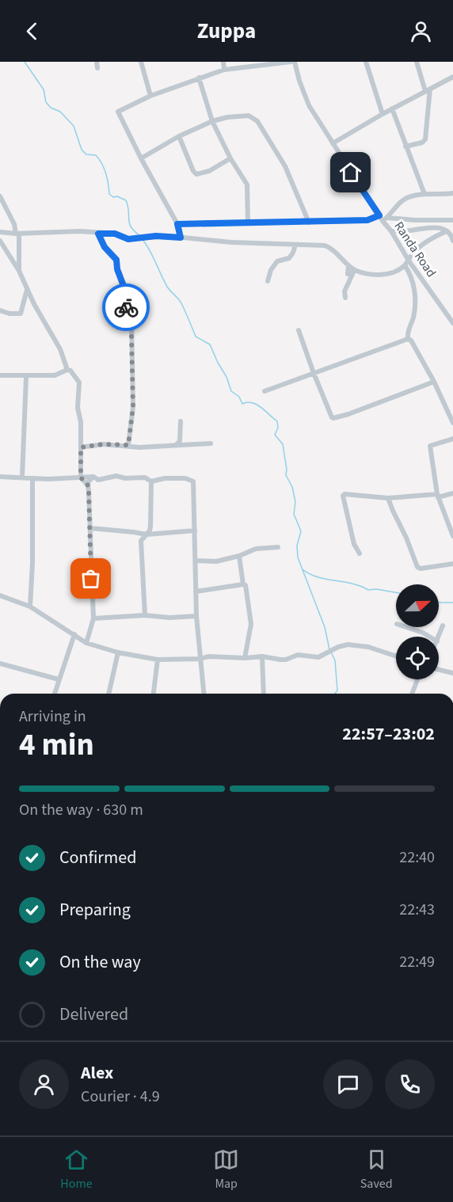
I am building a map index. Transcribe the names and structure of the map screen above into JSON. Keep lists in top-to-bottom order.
{
  "streets": {
    "street": ["Randa Road"]
  },
  "north": "right",
  "page": {
    "header": "Zuppa",
    "heading": ["4 min", "Arriving in", "22:57–23:02"],
    "panel": ["Alex", "Courier · 4.9"],
    "bar": "On the way · 630 m",
    "list": [
      ["Confirmed", "22:40"],
      ["Preparing", "22:43"],
      ["On the way", "22:49"],
      "Delivered"
    ],
    "tabs": ["Home", "Map", "Saved"]
  }
}
